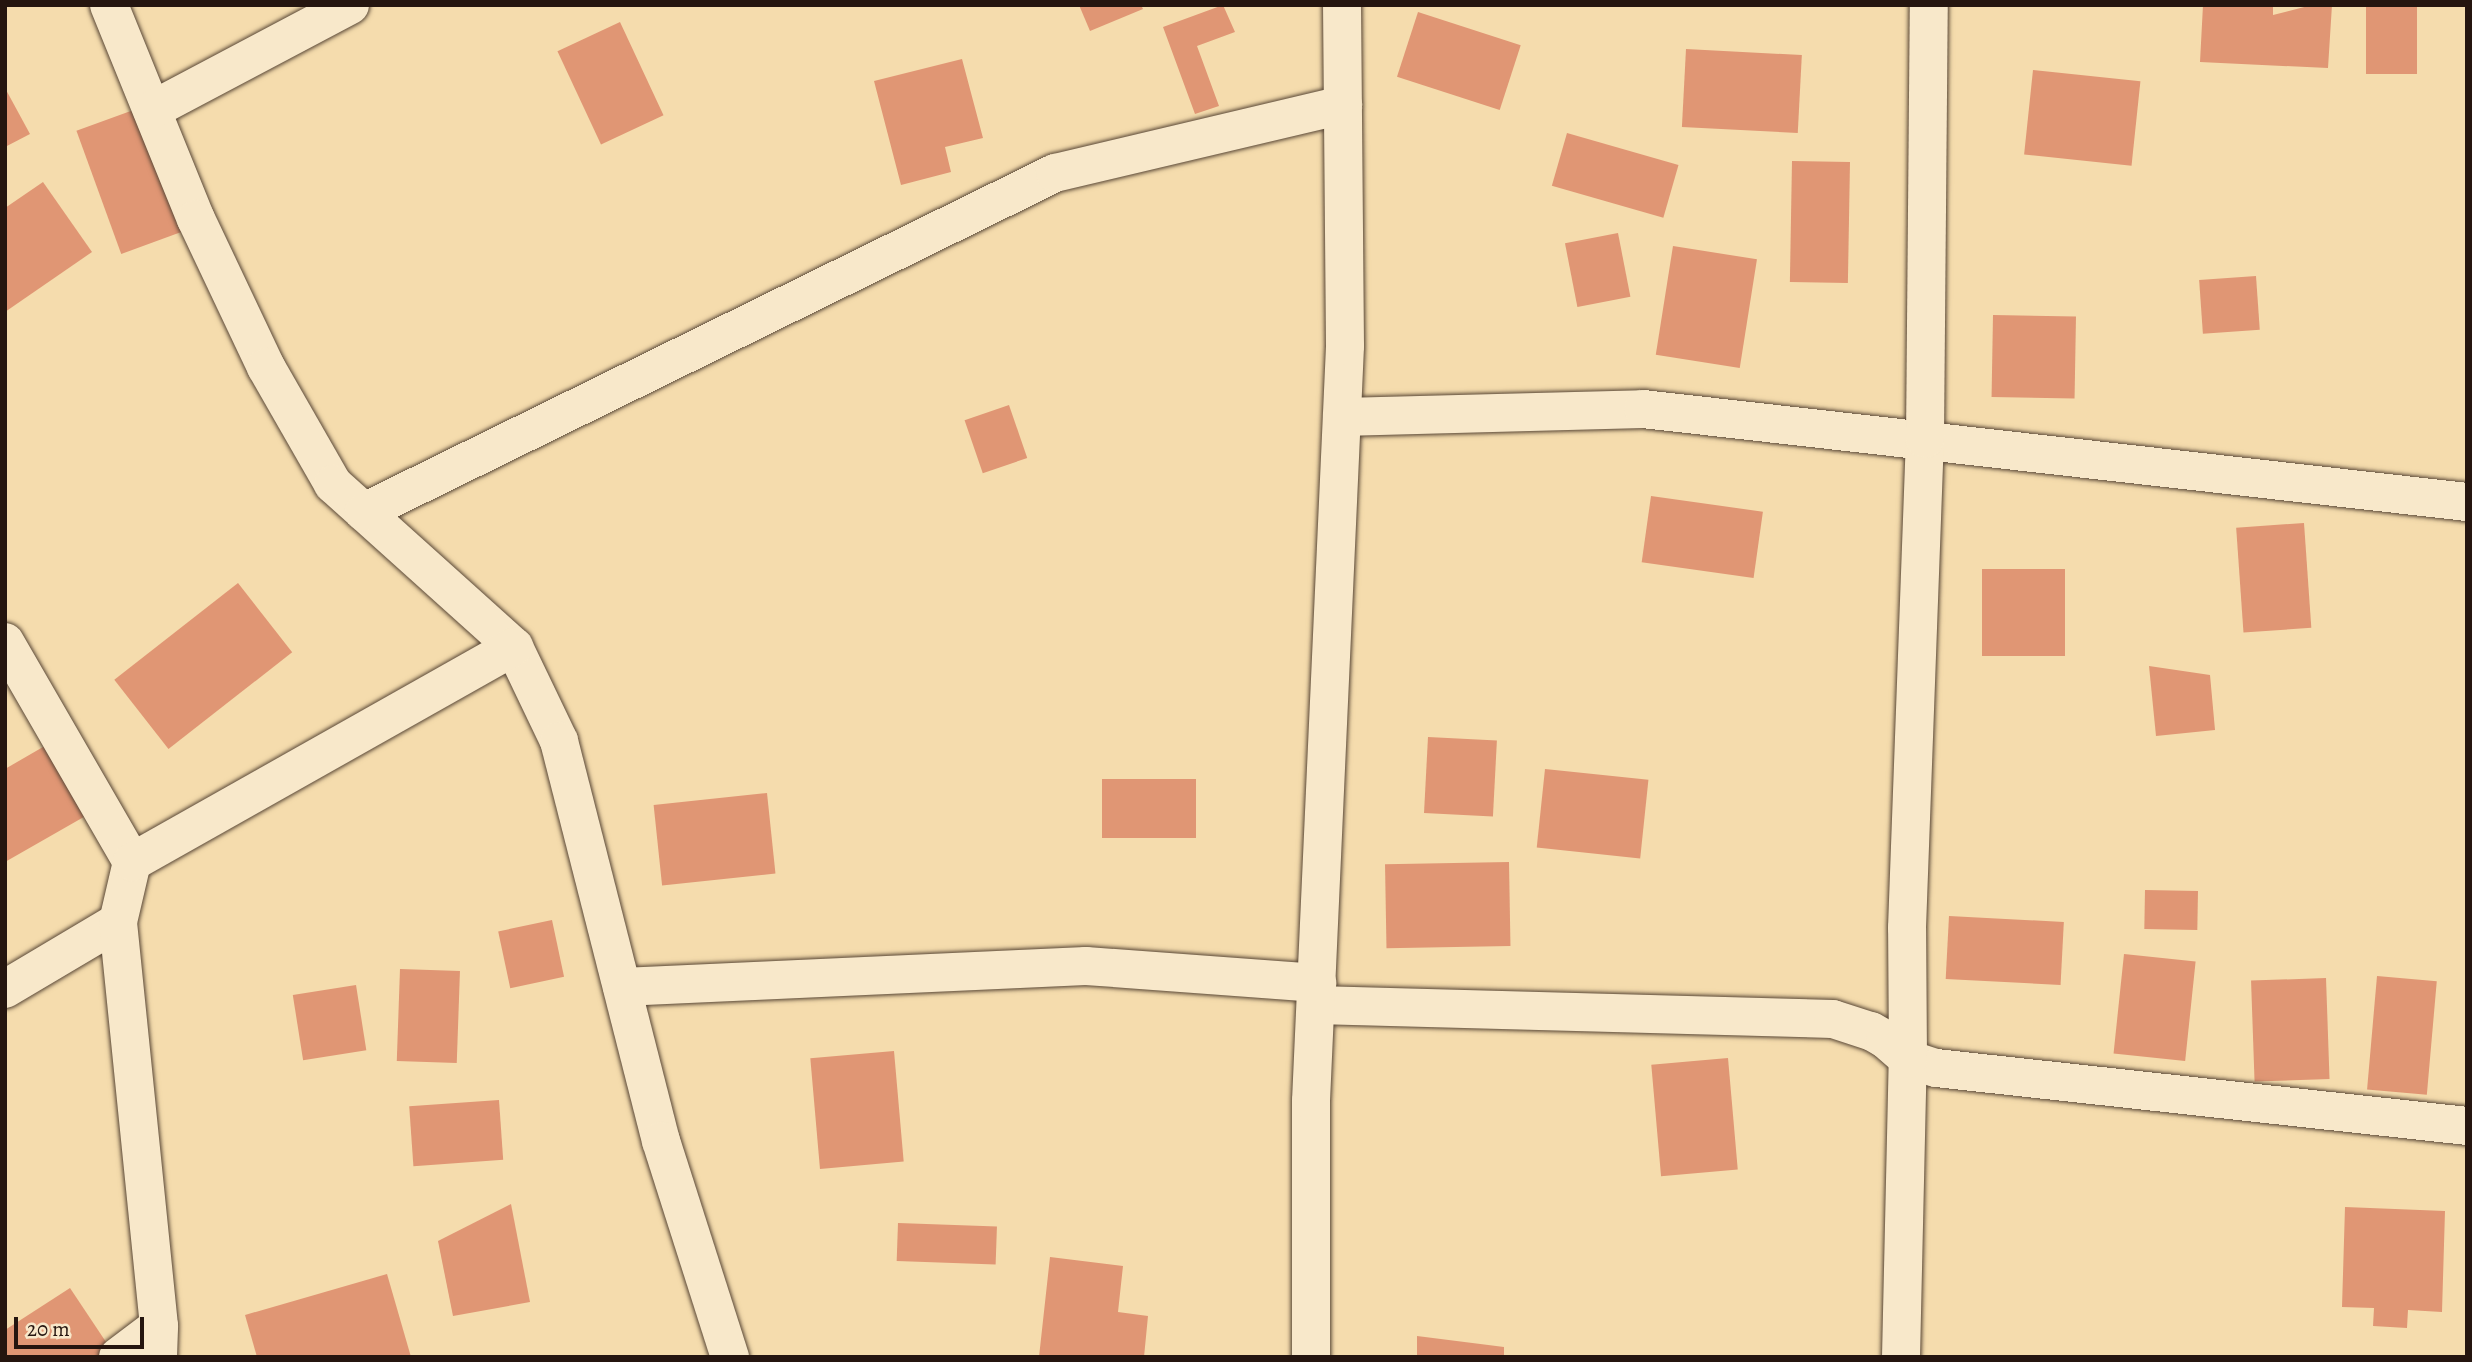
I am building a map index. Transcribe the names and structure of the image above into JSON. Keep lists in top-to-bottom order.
{
  "scale_bar": "20 m"
}
